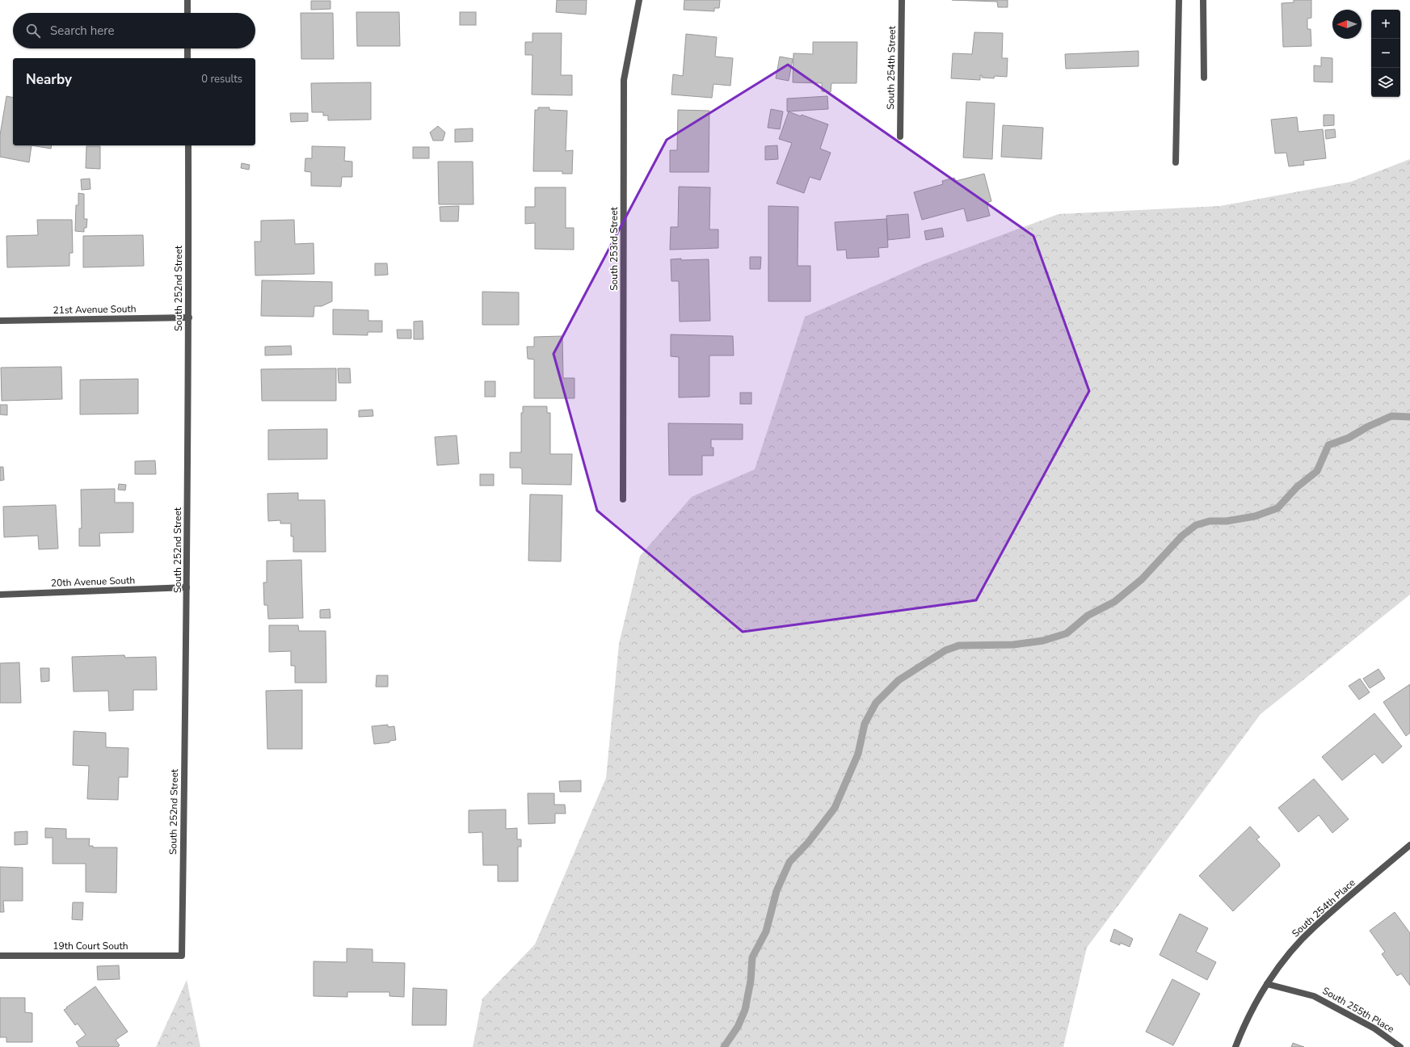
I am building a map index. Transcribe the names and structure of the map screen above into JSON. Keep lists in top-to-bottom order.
{
  "streets": {
    "street": [
      "South 254th Street",
      "South 253rd Street",
      "South 252nd Street",
      "21st Avenue South",
      "20th Avenue South",
      "South 254th Place",
      "19th Court South",
      "South 255th Place"
    ]
  },
  "crossings": [
    ["South 252nd Street", "21st Avenue South"],
    ["South 252nd Street", "20th Avenue South"],
    ["South 252nd Street", "19th Court South"],
    ["South 254th Place", "South 255th Place"]
  ],
  "north": "left",
  "page": {
    "map_buttons": ["+", "−"],
    "search": "Search here",
    "heading": ["Nearby", "0 results"]
  }
}
